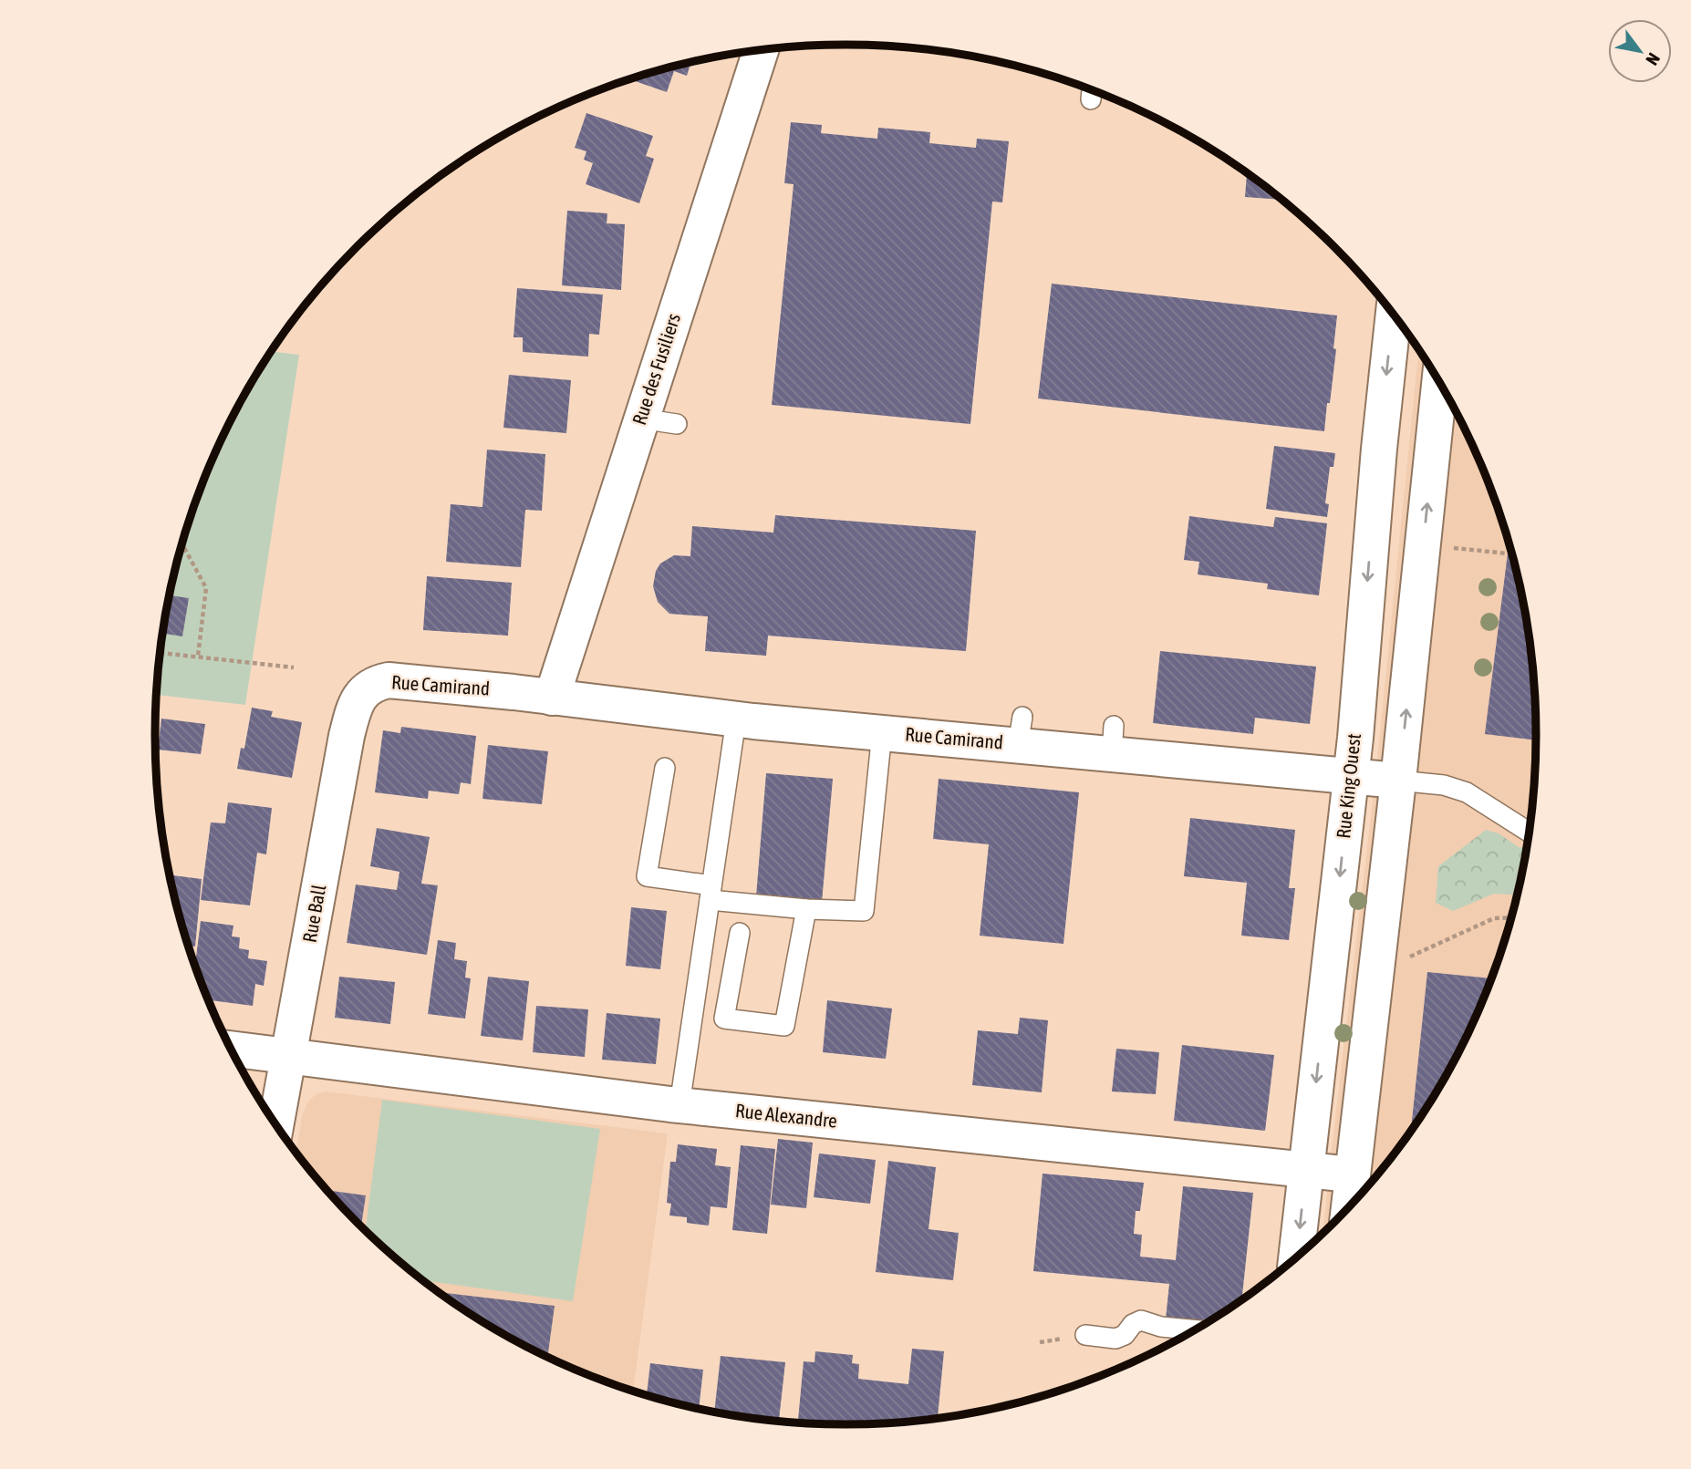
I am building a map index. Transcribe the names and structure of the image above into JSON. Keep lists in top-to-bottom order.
{
  "streets": {
    "street": [
      "Rue des Fusiliers",
      "Rue Camirand",
      "Rue King Ouest",
      "Rue Ball",
      "Rue Alexandre"
    ]
  },
  "crossings": [
    ["Rue des Fusiliers", "Rue Camirand"],
    ["Rue Camirand", "Rue King Ouest"],
    ["Rue Camirand", "Rue Ball"],
    ["Rue King Ouest", "Rue Alexandre"],
    ["Rue Ball", "Rue Alexandre"]
  ],
  "north": "bottom right"
}
